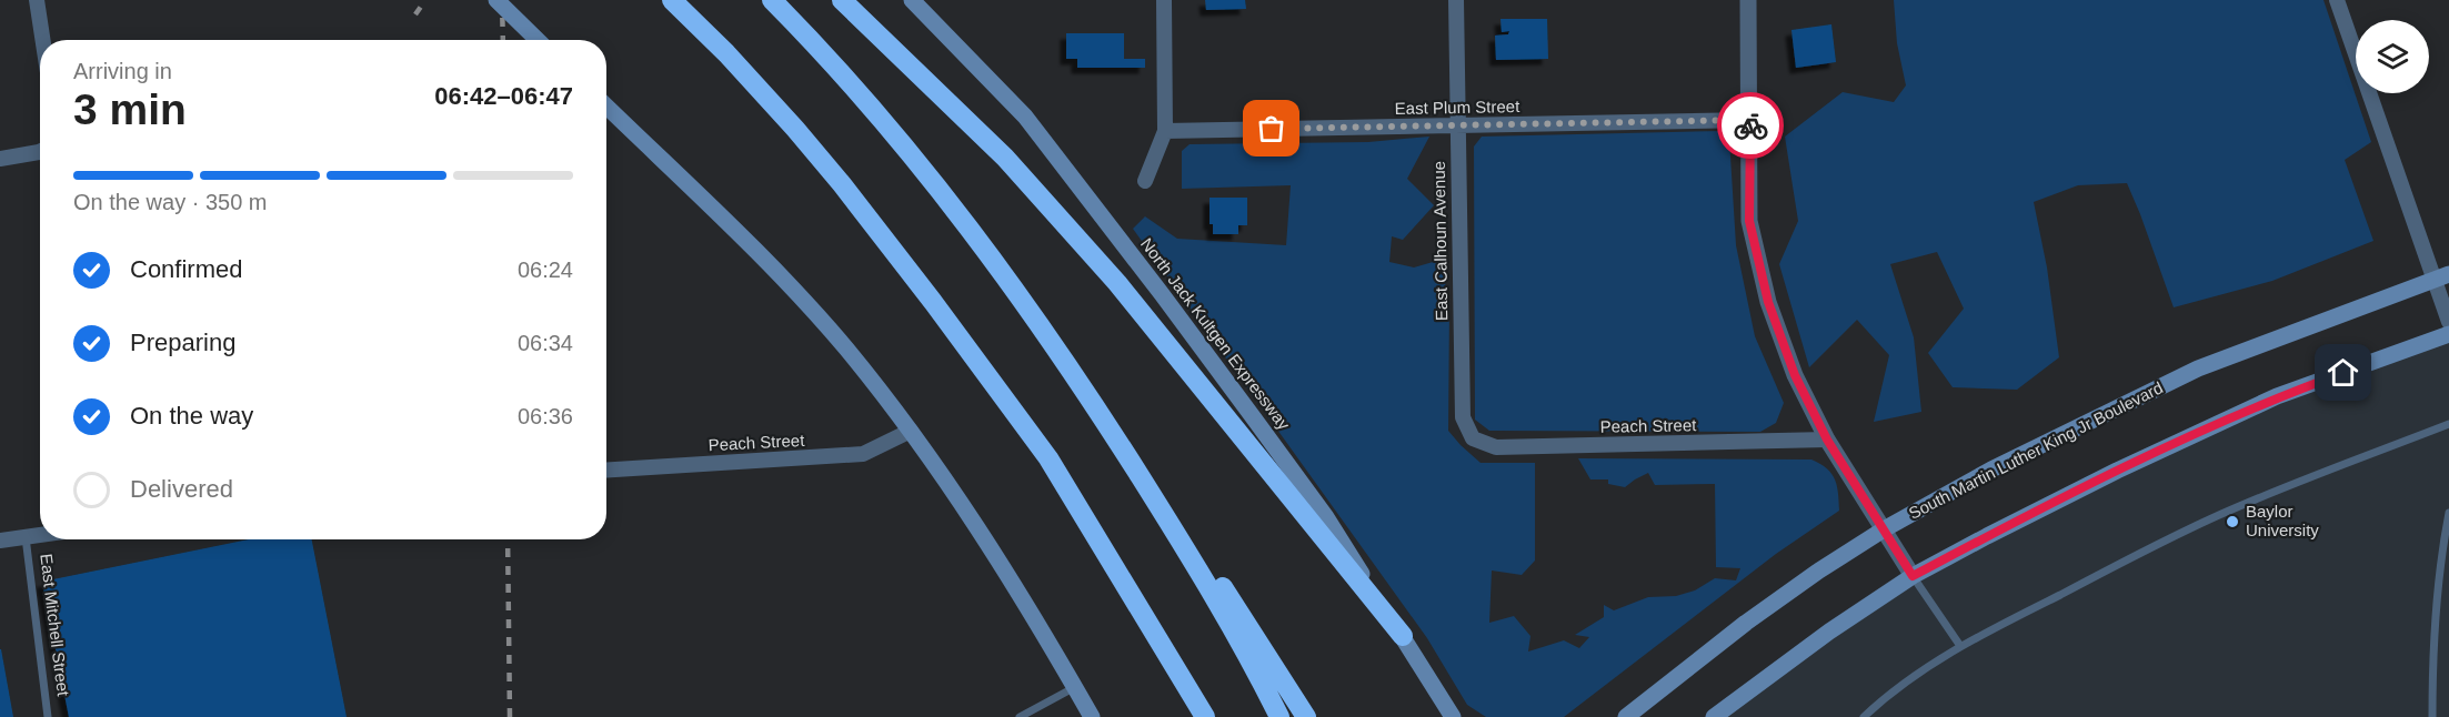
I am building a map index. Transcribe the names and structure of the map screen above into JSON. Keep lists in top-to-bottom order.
{
  "streets": {
    "main road": ["North Jack Kultgen Expressway", "South Martin Luther King Jr Boulevard"],
    "street": ["East Plum Street", "East Calhoun Avenue", "Peach Street"],
    "lane": ["East Mitchell Street"]
  },
  "crossings": [
    ["East Plum Street", "East Calhoun Avenue"],
    ["East Calhoun Avenue", "Peach Street"]
  ],
  "places": ["Baylor University"],
  "page": {
    "heading": ["3 min", "Arriving in", "06:42–06:47"],
    "bar": "On the way · 350 m",
    "list": [
      ["Confirmed", "06:24"],
      ["Preparing", "06:34"],
      ["On the way", "06:36"],
      "Delivered"
    ]
  }
}
